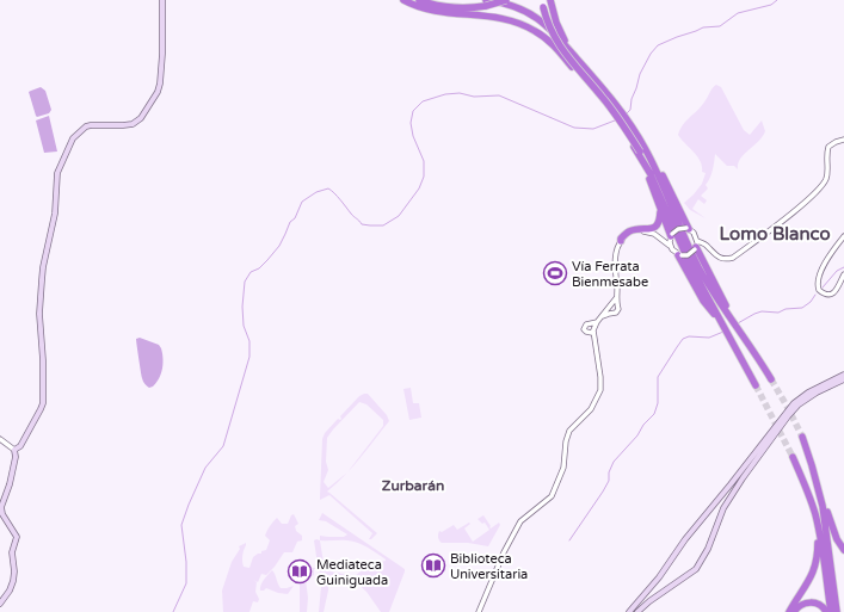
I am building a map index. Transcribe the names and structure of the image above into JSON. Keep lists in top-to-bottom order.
{
  "districts": ["Lomo Blanco", "Zurbarán"],
  "places": {
    "sports": ["Vía Ferrata Bienmesabe"],
    "library": ["Biblioteca Universitaria", "Mediateca Guiniguada"]
  }
}
